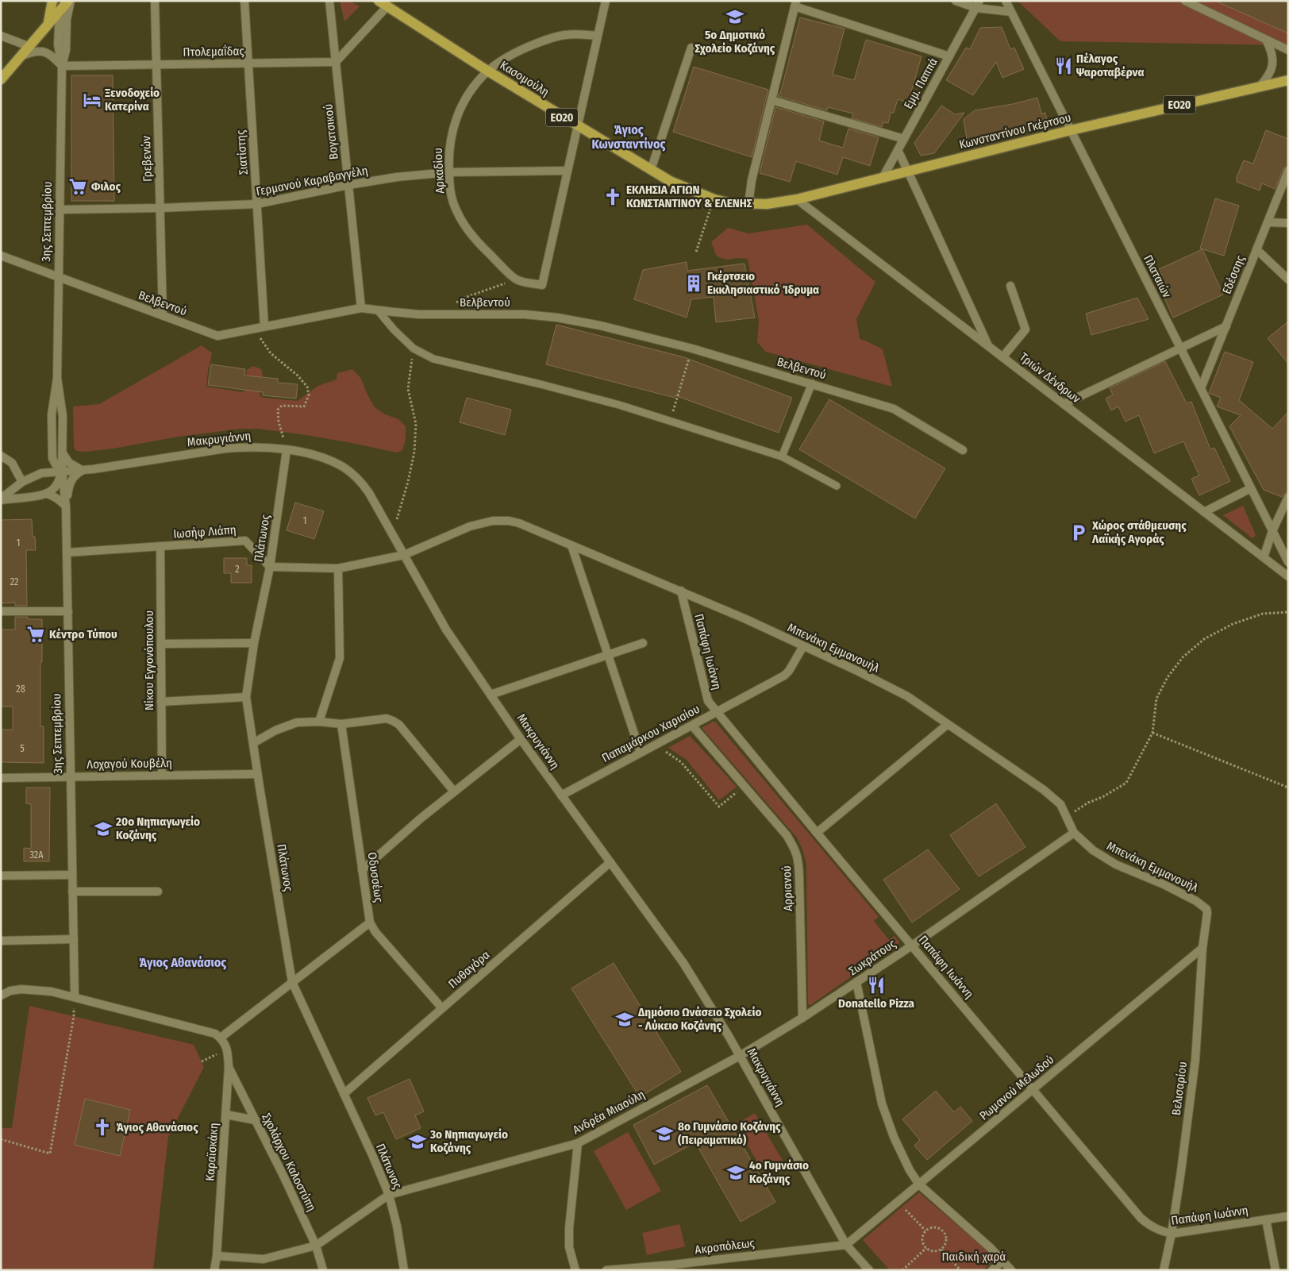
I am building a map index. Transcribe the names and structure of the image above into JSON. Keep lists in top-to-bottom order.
{
  "streets": {
    "main road": [
      "Κασομούλη",
      "ΕΟ20",
      "Κωνσταντίνου Γκέρτσου",
      "3ης Σεπτεμβρίου"
    ],
    "street": [
      "Πτολεμαΐδας",
      "Εμμ. Παππά",
      "Βογατσικού",
      "Σιατίστης",
      "Γρεβενών",
      "Αρκαδίου",
      "Γερμανού Καραβαγγέλη",
      "Εδέσσης",
      "Πλαταιών",
      "Βελβεντού",
      "Τριών Δένδρων",
      "Μακρυγιάννη",
      "Ιωσήφ Λιάπη",
      "Πλάτωνος",
      "Μπενάκη Εμμανουήλ",
      "Παπάφη Ιωάννη",
      "Νίκου Εγγονόπουλου",
      "Παπαμάρκου Χαρισίου",
      "Λοχαγού Κουβέλη",
      "Οδυσσέως",
      "Αρριανού",
      "Σωκράτους",
      "Πυθαγόρα",
      "Ρωμανού Μελωδού",
      "Βελισαρίου",
      "Ανδρέα Μιαούλη",
      "Καραϊσκάκη",
      "Σχολάρχου Καλοστύπη",
      "Ακροπόλεως"
    ]
  },
  "crossings": [
    ["Πτολεμαΐδας", "Βογατσικού"],
    ["Πτολεμαΐδας", "Σιατίστης"],
    ["Πτολεμαΐδας", "Γρεβενών"],
    ["Πτολεμαΐδας", "3ης Σεπτεμβρίου"],
    ["Κασομούλη", "Κωνσταντίνου Γκέρτσου"],
    ["Κασομούλη", "Αρκαδίου"],
    ["Εμμ. Παππά", "Κωνσταντίνου Γκέρτσου"],
    ["Κωνσταντίνου Γκέρτσου", "Πλαταιών"],
    ["Κωνσταντίνου Γκέρτσου", "Τριών Δένδρων"],
    ["Βογατσικού", "Γερμανού Καραβαγγέλη"],
    ["Βογατσικού", "Βελβεντού"],
    ["Σιατίστης", "Γερμανού Καραβαγγέλη"],
    ["Σιατίστης", "Βελβεντού"],
    ["Γρεβενών", "Γερμανού Καραβαγγέλη"],
    ["Γρεβενών", "Βελβεντού"],
    ["Αρκαδίου", "Γερμανού Καραβαγγέλη"],
    ["Γερμανού Καραβαγγέλη", "3ης Σεπτεμβρίου"],
    ["3ης Σεπτεμβρίου", "Βελβεντού"],
    ["3ης Σεπτεμβρίου", "Μακρυγιάννη"],
    ["3ης Σεπτεμβρίου", "Ιωσήφ Λιάπη"],
    ["3ης Σεπτεμβρίου", "Λοχαγού Κουβέλη"],
    ["Εδέσσης", "Πλαταιών"],
    ["Μακρυγιάννη", "Πλάτωνος"],
    ["Μακρυγιάννη", "Μπενάκη Εμμανουήλ"],
    ["Μακρυγιάννη", "Παπαμάρκου Χαρισίου"],
    ["Μακρυγιάννη", "Σωκράτους"],
    ["Μακρυγιάννη", "Πυθαγόρα"],
    ["Μακρυγιάννη", "Ρωμανού Μελωδού"],
    ["Μακρυγιάννη", "Ανδρέα Μιαούλη"],
    ["Μακρυγιάννη", "Ακροπόλεως"],
    ["Ιωσήφ Λιάπη", "Πλάτωνος"],
    ["Ιωσήφ Λιάπη", "Νίκου Εγγονόπουλου"],
    ["Πλάτωνος", "Λοχαγού Κουβέλη"],
    ["Πλάτωνος", "Πυθαγόρα"],
    ["Πλάτωνος", "Ανδρέα Μιαούλη"],
    ["Μπενάκη Εμμανουήλ", "Παπάφη Ιωάννη"],
    ["Μπενάκη Εμμανουήλ", "Παπαμάρκου Χαρισίου"],
    ["Μπενάκη Εμμανουήλ", "Σωκράτους"],
    ["Μπενάκη Εμμανουήλ", "Βελισαρίου"],
    ["Παπάφη Ιωάννη", "Παπαμάρκου Χαρισίου"],
    ["Παπάφη Ιωάννη", "Σωκράτους"],
    ["Παπάφη Ιωάννη", "Ρωμανού Μελωδού"],
    ["Παπάφη Ιωάννη", "Βελισαρίου"],
    ["Νίκου Εγγονόπουλου", "Λοχαγού Κουβέλη"],
    ["Παπαμάρκου Χαρισίου", "Αρριανού"],
    ["Οδυσσέως", "Πυθαγόρα"],
    ["Αρριανού", "Σωκράτους"],
    ["Σωκράτους", "Ανδρέα Μιαούλη"],
    ["Ρωμανού Μελωδού", "Βελισαρίου"],
    ["Ρωμανού Μελωδού", "Ακροπόλεως"],
    ["Ανδρέα Μιαούλη", "Καραϊσκάκη"],
    ["Ανδρέα Μιαούλη", "Σχολάρχου Καλοστύπη"],
    ["Καραϊσκάκη", "Σχολάρχου Καλοστύπη"]
  ],
  "districts": ["Άγιος Κωνσταντίνος", "Άγιος Αθανάσιος"],
  "parks": ["Παιδική χαρά"],
  "places": {
    "school or university": [
      "5ο Δημοτικό Σχολείο Κοζάνης",
      "20ο Νηπιαγωγείο Κοζάνης",
      "Δημόσιο Ωνάσειο Σχολείο - Λύκειο Κοζάνης",
      "8ο Γυμνάσιο Κοζάνης (Πειραματικό)",
      "3ο Νηπιαγωγείο Κοζάνης",
      "4ο Γυμνάσιο Κοζάνης"
    ],
    "restaurant": ["Πέλαγος Ψαροταβέρνα", "Donatello Pizza"],
    "hotel": ["Ξενοδοχείο Κατερίνα"],
    "supermarket": ["Φιλος", "Κέντρο Τύπου"],
    "church": ["ΕΚΛΗΣΙΑ ΑΓΙΩΝ ΚΩΝΣΤΑΝΤΙΝΟΥ & ΕΛΕΝΗΣ", "Άγιος Αθανάσιος"],
    "building": ["Γκέρτσειο Εκκλησιαστικό Ίδρυμα"],
    "parking": ["Χώρος στάθμευσης Λαϊκής Αγοράς"]
  },
  "house_numbers": [
    "1",
    "1",
    "2",
    "22",
    "28",
    "5",
    "32A"
  ]
}
